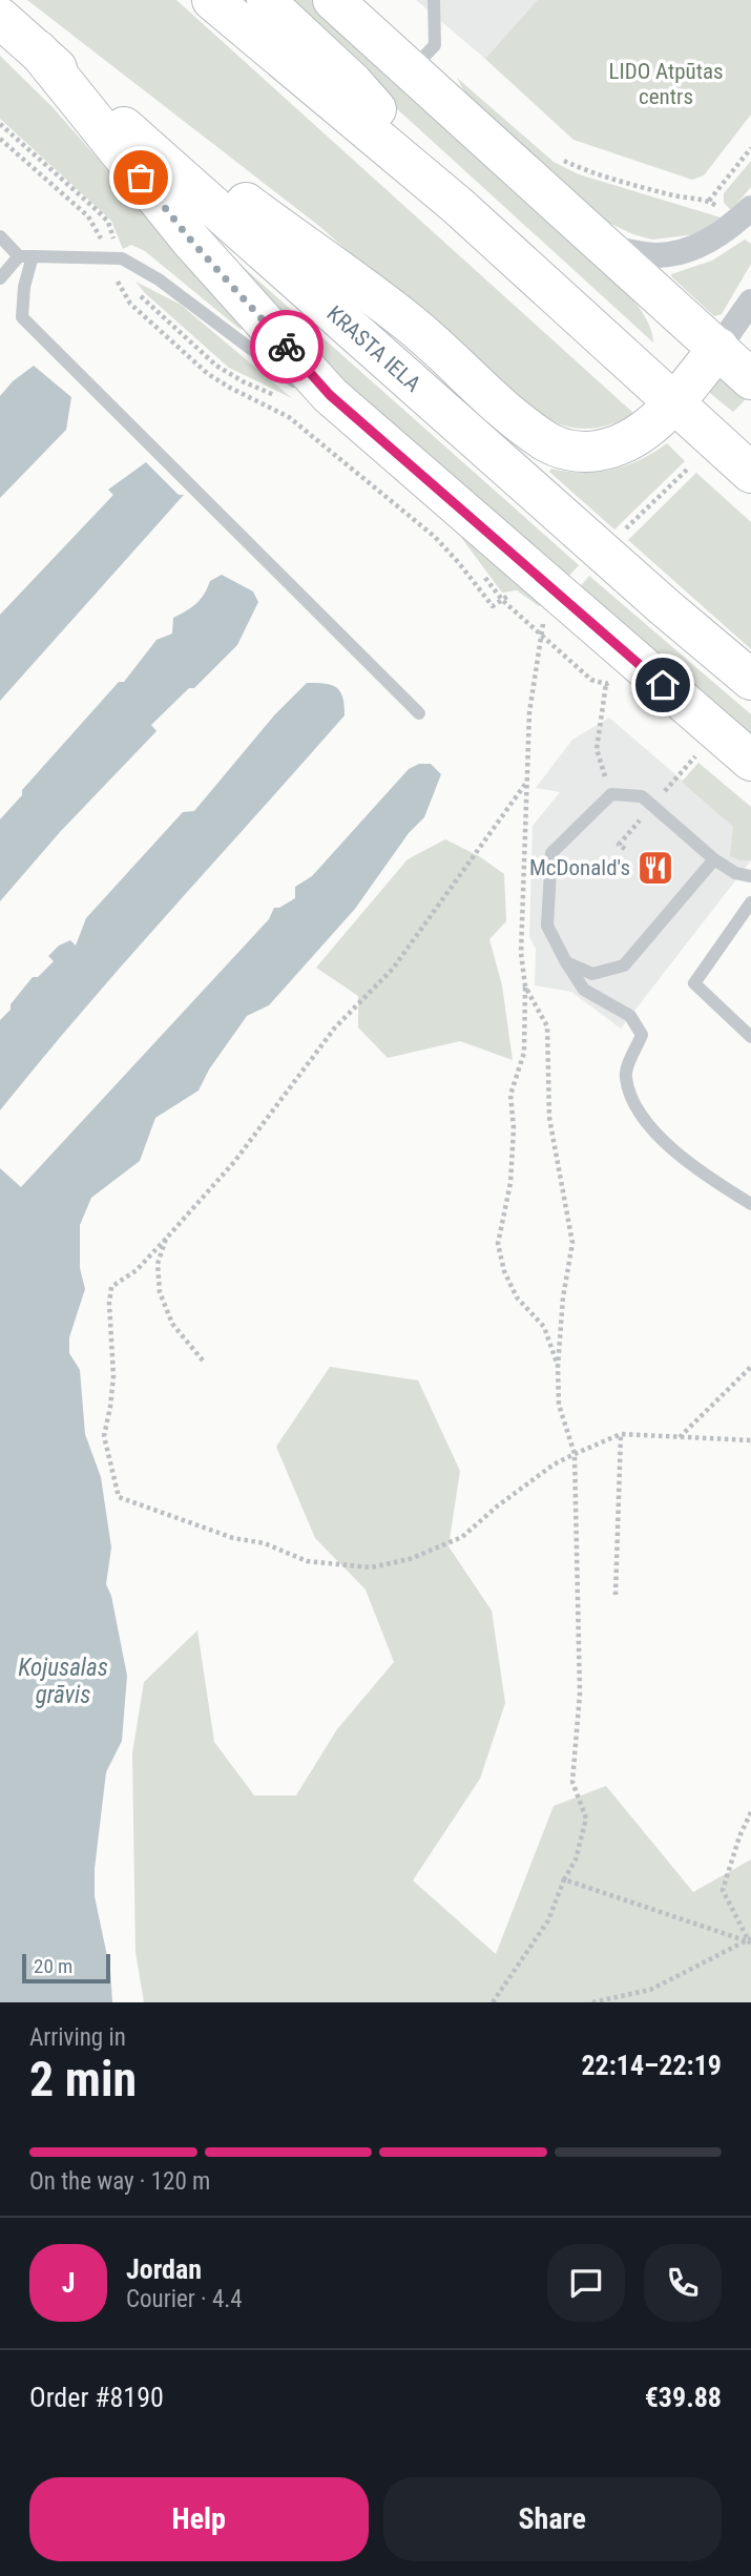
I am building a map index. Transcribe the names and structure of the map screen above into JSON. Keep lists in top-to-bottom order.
{
  "streets": {
    "highway": ["KRASTA IELA"]
  },
  "water": ["Kojusalas grāvis"],
  "parks": ["LIDO Atpūtas centrs"],
  "places": {
    "restaurant": ["McDonald's"]
  },
  "scale_bar": "20 m",
  "page": {
    "scale": "20 m",
    "heading": ["2 min", "Arriving in", "22:14–22:19"],
    "panel": [
      "Jordan",
      "Courier · 4.4",
      "Order #8190",
      "€39.88"
    ],
    "bar": "On the way · 120 m",
    "round": "J",
    "buttons": ["Help", "Share"]
  }
}
